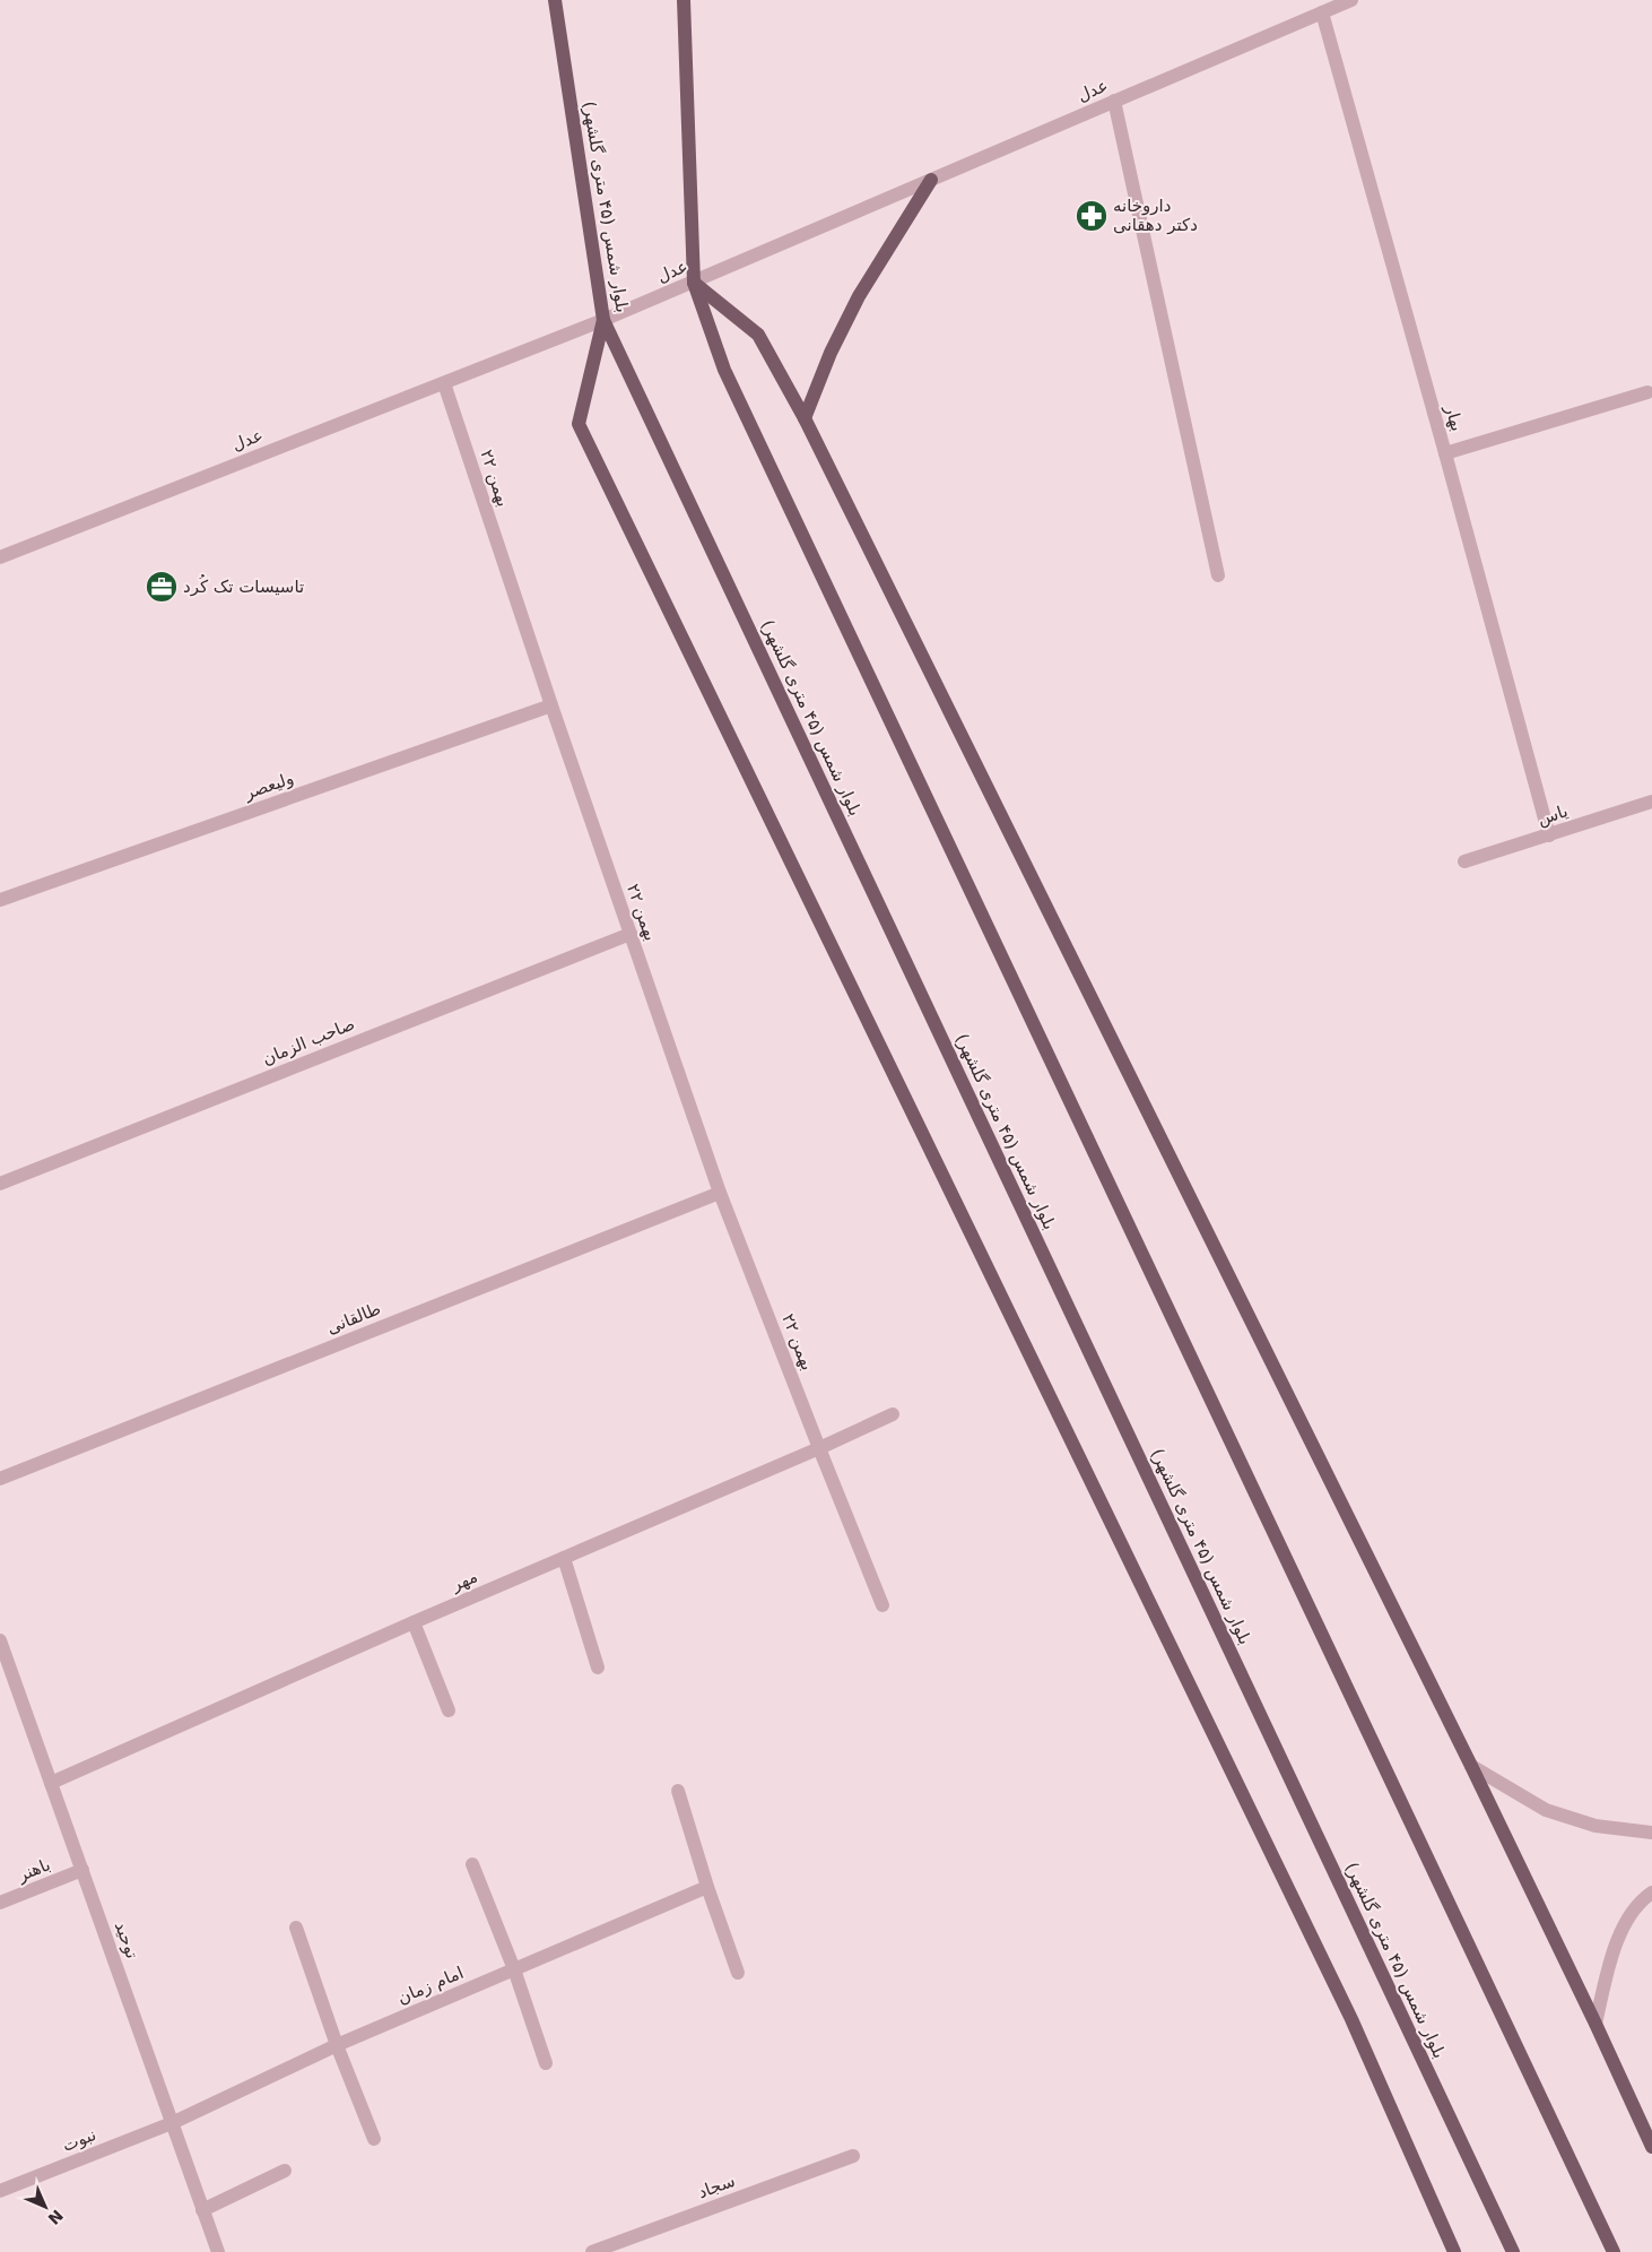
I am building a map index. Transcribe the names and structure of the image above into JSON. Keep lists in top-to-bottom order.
{
  "streets": {
    "main road": ["بلوار شمس (۴۵ متری گلشهر)"],
    "street": [
      "عدل",
      "بهار",
      "۲۲ بهمن",
      "ولیعصر",
      "یاس",
      "صاحب الزمان",
      "طالقانی",
      "مهر",
      "باهنر",
      "توحید",
      "امام زمان",
      "نبوت",
      "سجاد"
    ]
  },
  "crossings": [
    ["عدل", "بلوار شمس (۴۵ متری گلشهر)"],
    ["عدل", "بهار"],
    ["عدل", "۲۲ بهمن"],
    ["بهار", "یاس"],
    ["۲۲ بهمن", "ولیعصر"],
    ["۲۲ بهمن", "صاحب الزمان"],
    ["۲۲ بهمن", "طالقانی"],
    ["۲۲ بهمن", "مهر"],
    ["مهر", "توحید"],
    ["باهنر", "توحید"],
    ["توحید", "امام زمان"],
    ["توحید", "نبوت"],
    ["امام زمان", "نبوت"]
  ],
  "places": {
    "pharmacy": ["داروخانه دکتر دهقانی"],
    "office": ["تاسیسات تک کُرد"]
  },
  "north": "bottom right"
}
